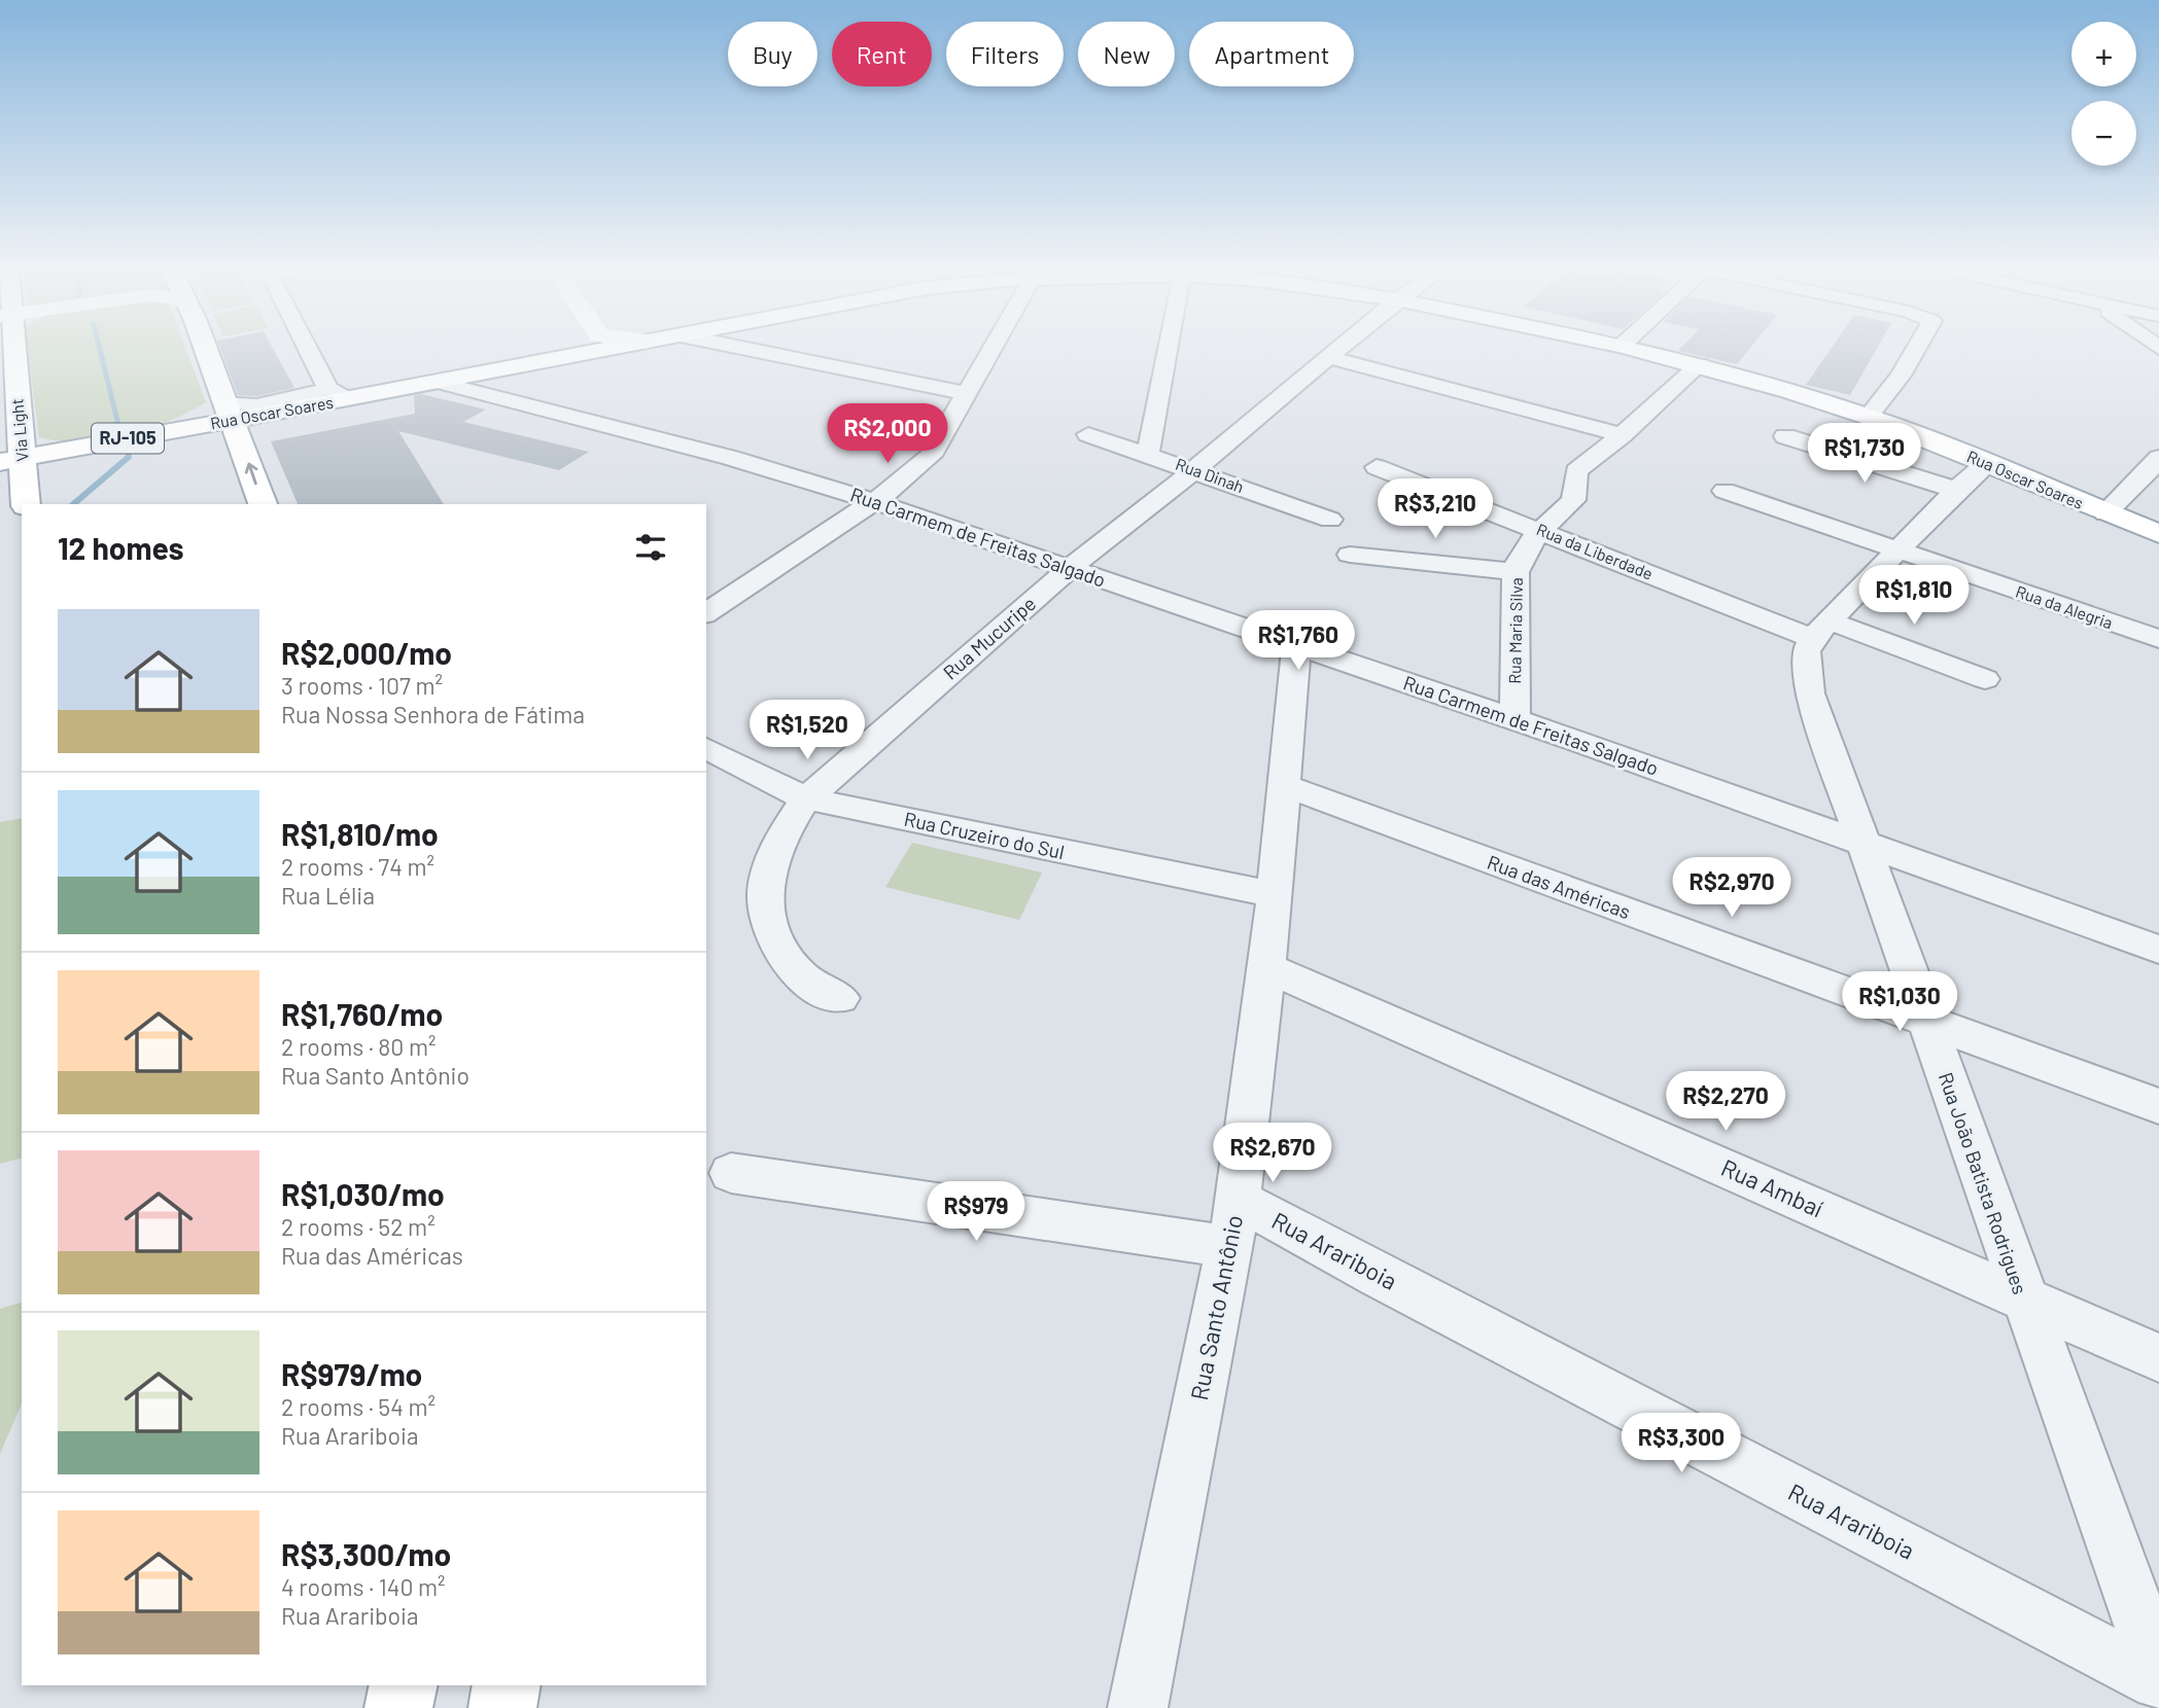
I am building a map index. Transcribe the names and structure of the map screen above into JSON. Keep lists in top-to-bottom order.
{
  "streets": {
    "main road": ["Rua Oscar Soares", "Via Light", "RJ-105"],
    "street": [
      "Rua Dinah",
      "Rua Carmem de Freitas Salgado",
      "Rua da Liberdade",
      "Rua da Alegria",
      "Rua Maria Silva",
      "Rua Mucuripe",
      "Rua Cruzeiro do Sul",
      "Rua das Américas",
      "Rua João Batista Rodrigues",
      "Rua Ambaí",
      "Rua Arariboia",
      "Rua Santo Antônio"
    ]
  },
  "crossings": [
    ["Rua Oscar Soares", "Via Light"],
    ["Rua Oscar Soares", "Rua Carmem de Freitas Salgado"],
    ["Rua Oscar Soares", "Rua Maria Silva"],
    ["Rua Dinah", "Rua Mucuripe"],
    ["Rua Carmem de Freitas Salgado", "Rua Maria Silva"],
    ["Rua Carmem de Freitas Salgado", "Rua Mucuripe"],
    ["Rua Carmem de Freitas Salgado", "Rua João Batista Rodrigues"],
    ["Rua Carmem de Freitas Salgado", "Rua Santo Antônio"],
    ["Rua da Liberdade", "Rua Maria Silva"],
    ["Rua da Liberdade", "Rua João Batista Rodrigues"],
    ["Rua Mucuripe", "Rua Cruzeiro do Sul"],
    ["Rua Cruzeiro do Sul", "Rua Santo Antônio"],
    ["Rua das Américas", "Rua João Batista Rodrigues"],
    ["Rua das Américas", "Rua Santo Antônio"],
    ["Rua João Batista Rodrigues", "Rua Ambaí"],
    ["Rua Ambaí", "Rua Santo Antônio"],
    ["Rua Arariboia", "Rua Santo Antônio"]
  ],
  "page": {
    "map_buttons": ["+", "−"],
    "chip": [
      "Buy",
      "Rent",
      "Filters",
      "New",
      "Apartment"
    ],
    "price": [
      "R$2,000",
      "R$1,730",
      "R$3,210",
      "R$1,810",
      "R$1,760",
      "R$1,520",
      "R$2,970",
      "R$1,030",
      "R$2,270",
      "R$2,670",
      "R$979",
      "R$3,300"
    ],
    "heading": "12 homes",
    "list": [
      {
        "name": "R$2,000/mo",
        "note": "3 rooms · 107 m² · Rua Nossa Senhora de Fátima"
      },
      {
        "name": "R$1,810/mo",
        "note": "2 rooms · 74 m² · Rua Lélia"
      },
      {
        "name": "R$1,760/mo",
        "note": "2 rooms · 80 m² · Rua Santo Antônio"
      },
      {
        "name": "R$1,030/mo",
        "note": "2 rooms · 52 m² · Rua das Américas"
      },
      {
        "name": "R$979/mo",
        "note": "2 rooms · 54 m² · Rua Arariboia"
      },
      {
        "name": "R$3,300/mo",
        "note": "4 rooms · 140 m² · Rua Arariboia"
      }
    ]
  }
}
